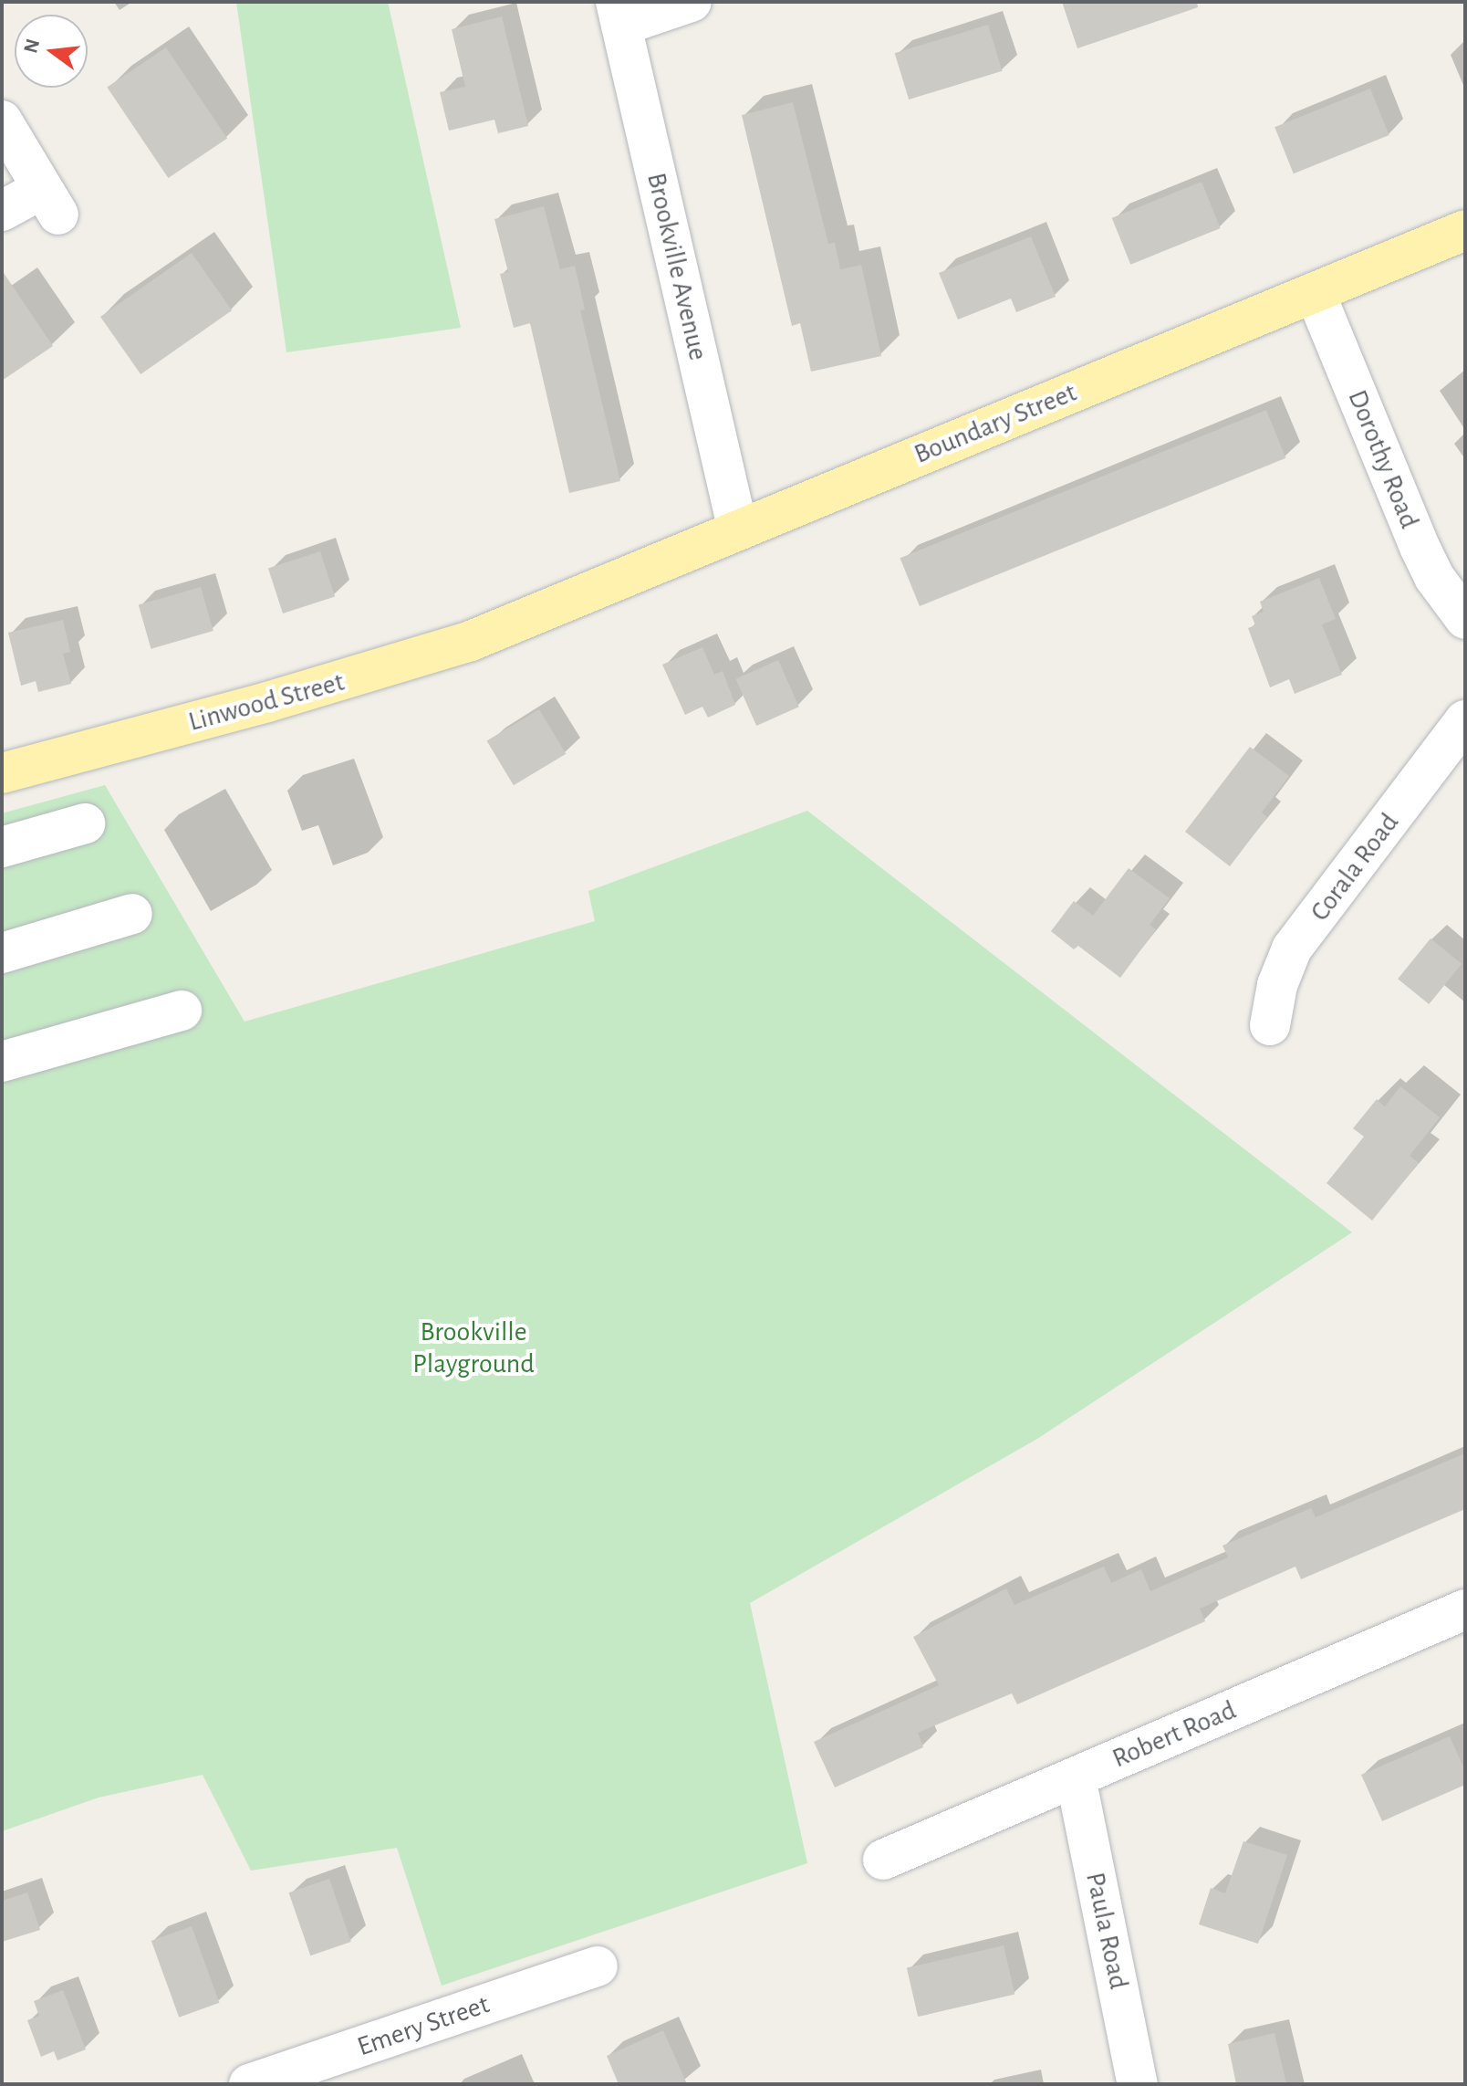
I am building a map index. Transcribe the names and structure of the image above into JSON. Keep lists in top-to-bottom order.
{
  "streets": {
    "main road": ["Boundary Street", "Linwood Street"],
    "street": [
      "Brookville Avenue",
      "Dorothy Road",
      "Corala Road",
      "Robert Road",
      "Paula Road",
      "Emery Street"
    ]
  },
  "crossings": [
    ["Brookville Avenue", "Boundary Street"],
    ["Boundary Street", "Dorothy Road"],
    ["Boundary Street", "Linwood Street"],
    ["Robert Road", "Paula Road"]
  ],
  "parks": ["Brookville Playground"],
  "north": "left"
}
